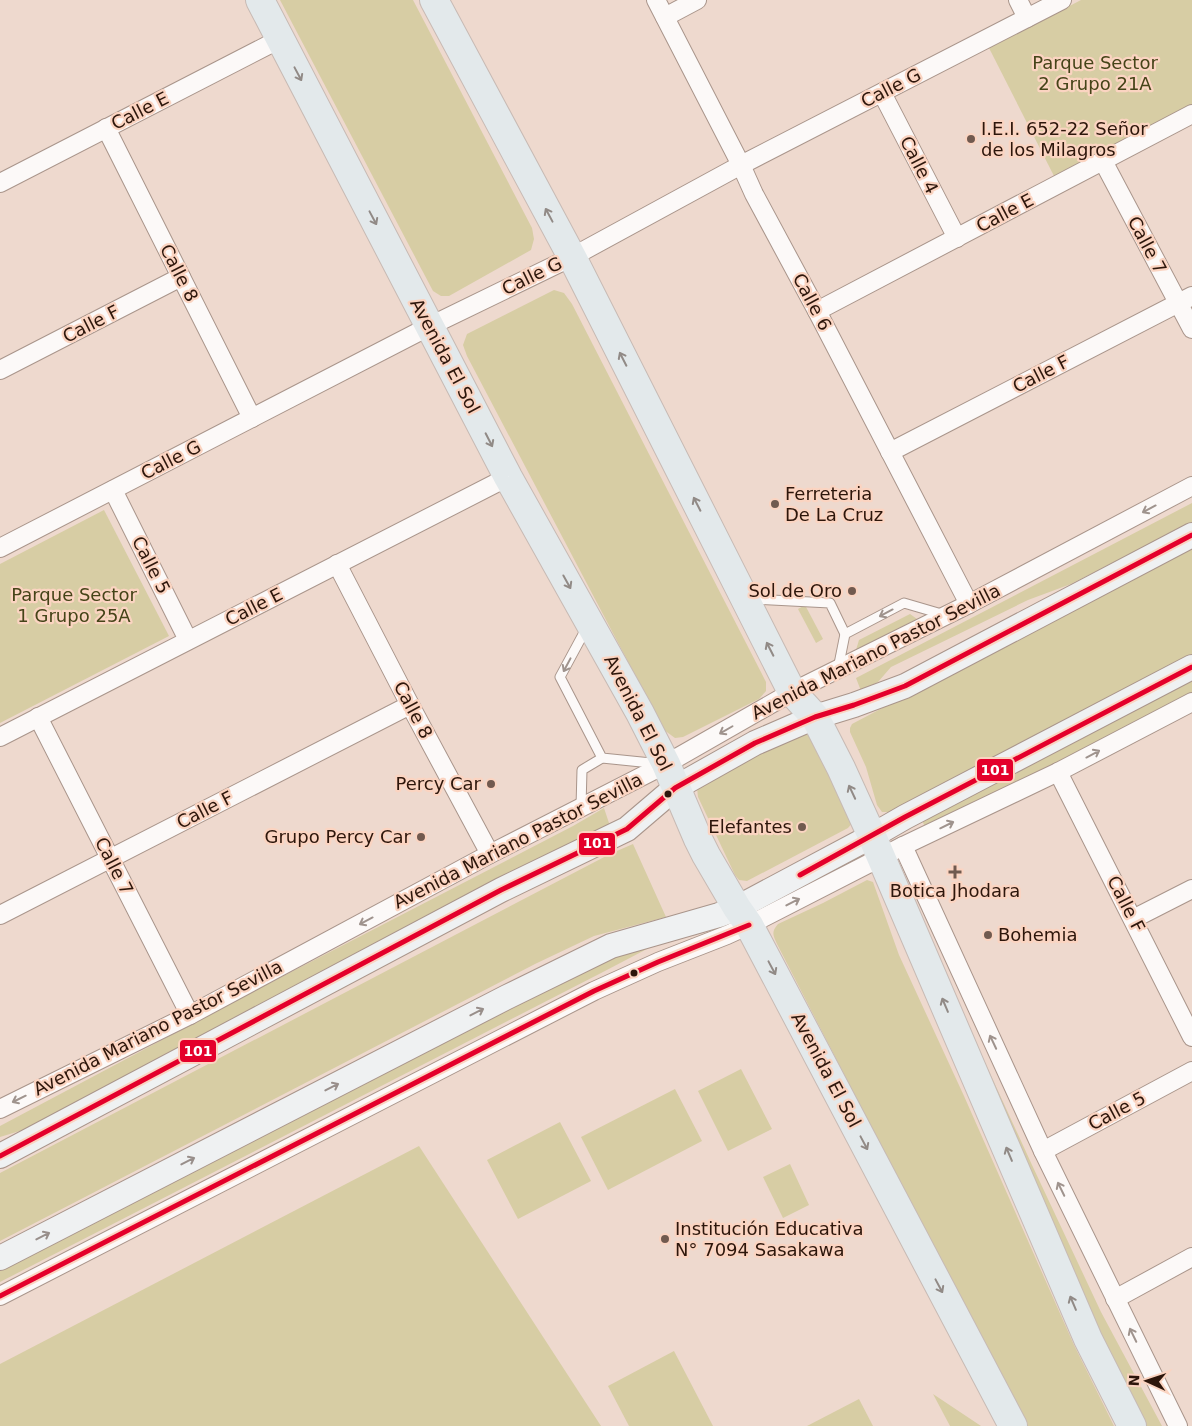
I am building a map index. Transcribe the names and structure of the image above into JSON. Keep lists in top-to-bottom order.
{
  "streets": {
    "main road": ["Avenida El Sol", "Avenida Mariano Pastor Sevilla"],
    "street": [
      "Calle G",
      "Calle E",
      "Calle 4",
      "Calle 7",
      "Calle 8",
      "Calle 6",
      "Calle F",
      "Calle 5"
    ]
  },
  "crossings": [
    ["Calle G", "Calle 4"],
    ["Calle G", "Calle 8"],
    ["Calle G", "Calle 6"],
    ["Calle G", "Avenida El Sol"],
    ["Calle G", "Calle 5"],
    ["Calle E", "Calle 4"],
    ["Calle E", "Calle 7"],
    ["Calle E", "Calle 8"],
    ["Calle E", "Calle 6"],
    ["Calle E", "Avenida El Sol"],
    ["Calle E", "Calle 5"],
    ["Calle 7", "Calle F"],
    ["Calle 7", "Avenida Mariano Pastor Sevilla"],
    ["Calle 8", "Calle F"],
    ["Calle 8", "Avenida Mariano Pastor Sevilla"],
    ["Calle 6", "Calle F"],
    ["Calle 6", "Avenida Mariano Pastor Sevilla"],
    ["Avenida El Sol", "Avenida Mariano Pastor Sevilla"]
  ],
  "one_way": ["Avenida Mariano Pastor Sevilla"],
  "parks": ["Parque Sector 2 Grupo 21A", "Parque Sector 1 Grupo 25A"],
  "places": {
    "other": [
      "I.E.I. 652-22 Señor de los Milagros",
      "Ferreteria De La Cruz",
      "Sol de Oro",
      "Percy Car",
      "Elefantes",
      "Grupo Percy Car",
      "Bohemia",
      "Institución Educativa N° 7094 Sasakawa"
    ],
    "health": ["Botica Jhodara"]
  },
  "lines": ["transit line 101"],
  "north": "left"
}
